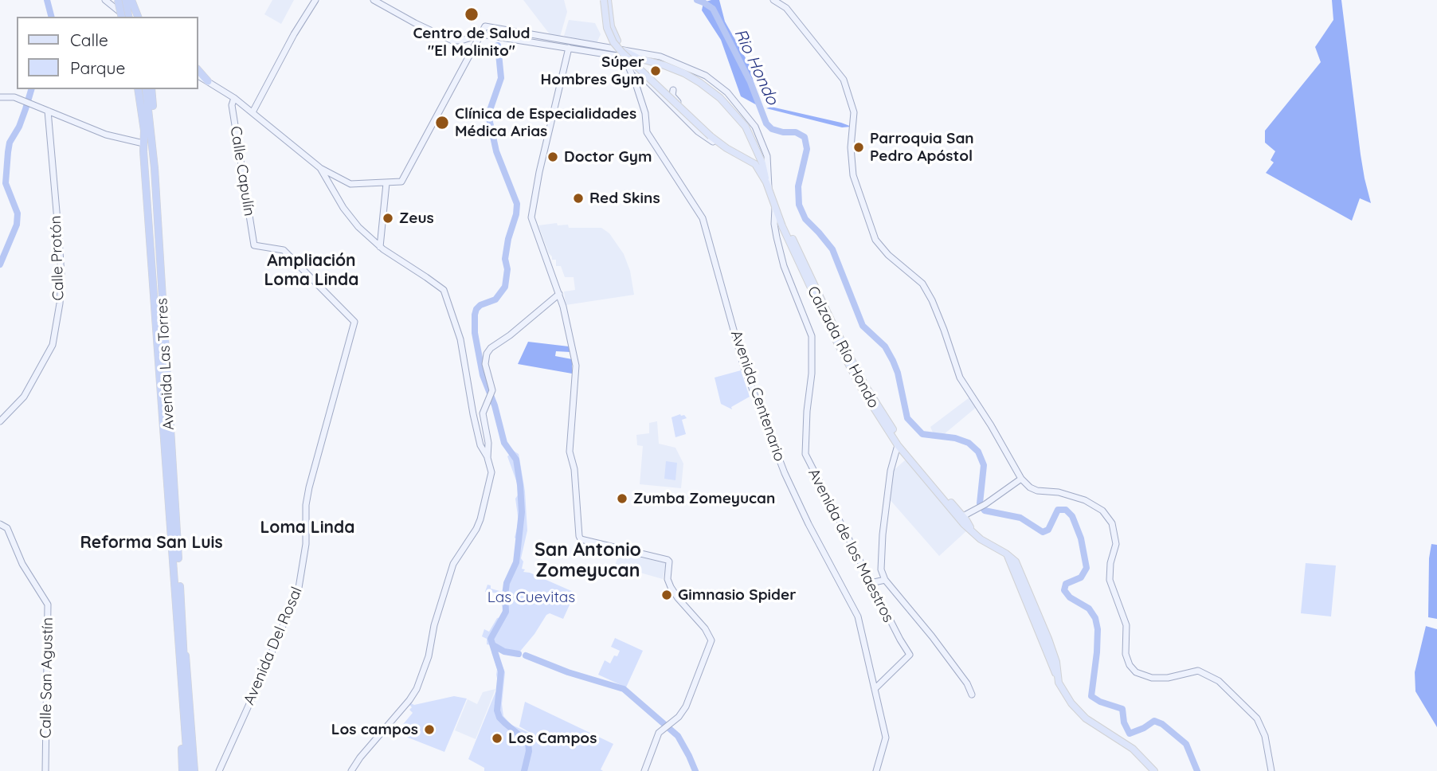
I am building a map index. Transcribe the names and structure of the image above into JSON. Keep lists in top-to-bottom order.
{
  "streets": {
    "highway": ["Avenida Las Torres"],
    "main road": [
      "Calle Capulín",
      "Calle Protón",
      "Calzada Río Hondo",
      "Avenida Centenario",
      "Avenida de los Maestros",
      "Avenida Del Rosal",
      "Calle San Agustín"
    ]
  },
  "crossings": [
    ["Calle Capulín", "Avenida Del Rosal"],
    ["Calzada Río Hondo", "Avenida de los Maestros"],
    ["Avenida Centenario", "Avenida de los Maestros"]
  ],
  "districts": [
    "Ampliación Loma Linda",
    "Loma Linda",
    "Reforma San Luis",
    "San Antonio Zomeyucan"
  ],
  "water": ["Rio Hondo"],
  "parks": ["Las Cuevitas"],
  "places": [
    "Centro de Salud \"El Molinito\"",
    "Súper Hombres Gym",
    "Clínica de Especialidades Médica Arias",
    "Parroquia San Pedro Apóstol",
    "Doctor Gym",
    "Red Skins",
    "Zeus",
    "Zumba Zomeyucan",
    "Gimnasio Spider",
    "Los campos",
    "Los Campos"
  ],
  "legend": ["Calle", "Parque"]
}
